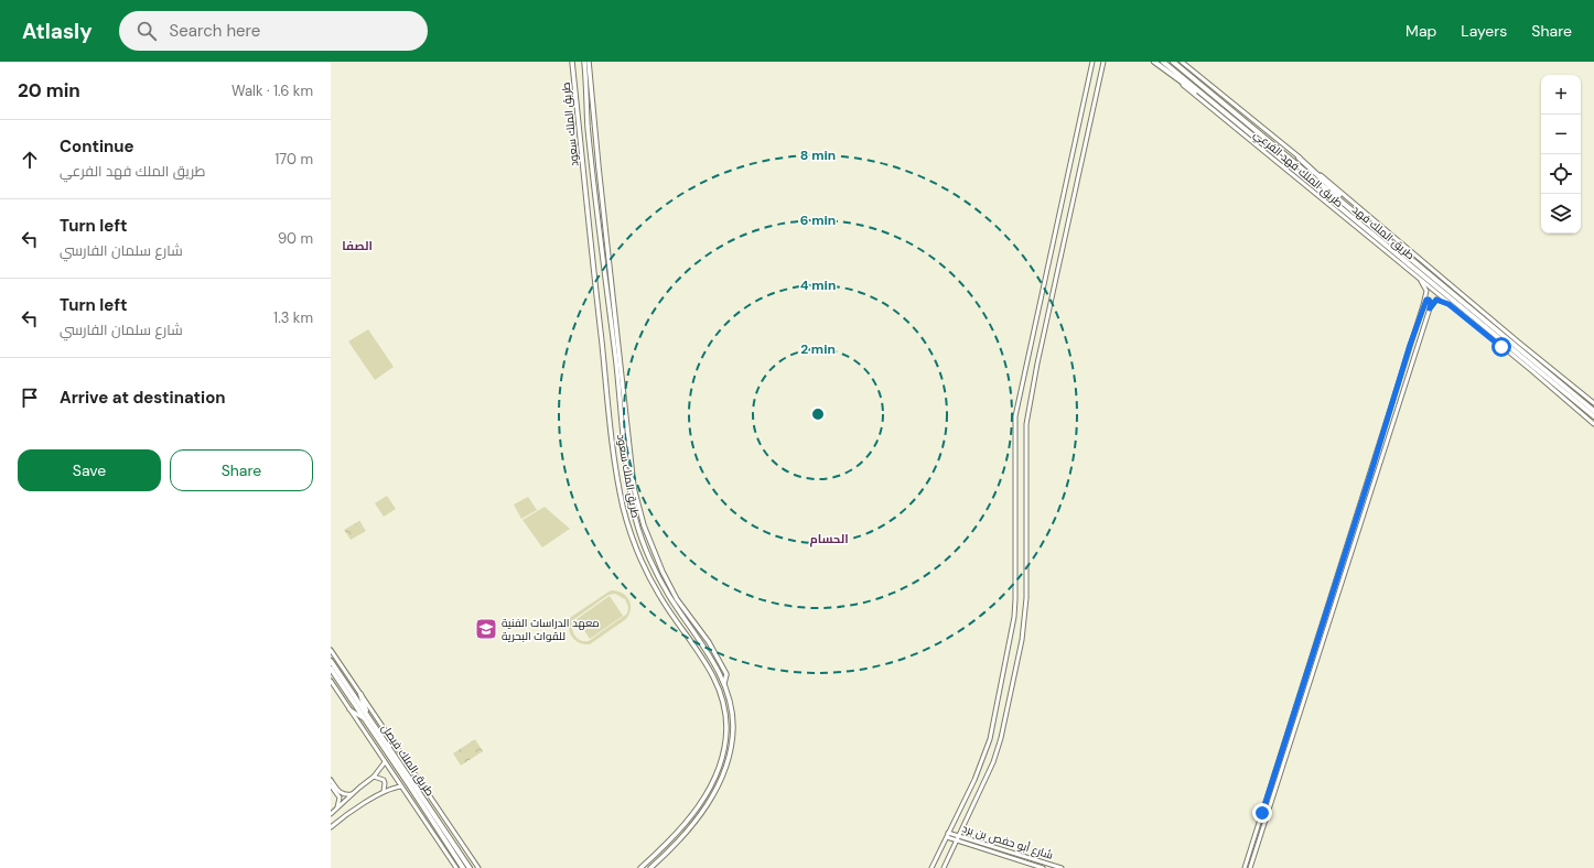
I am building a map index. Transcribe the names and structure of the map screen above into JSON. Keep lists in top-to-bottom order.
{
  "streets": {
    "highway": ["طريق الملك فهد", "طريق الملك فيصل"],
    "main road": ["طريق الملك سعود", "طريق الملك فهد الفرعي", "شارع أبو حفص بن برد"]
  },
  "districts": ["الصفا", "الحسام"],
  "places": {
    "school or university": ["معهد الدراسات الفنية للقوات البحرية"]
  },
  "page": {
    "header": "Atlasly",
    "search": "Search here",
    "nav": ["Map", "Layers", "Share"],
    "heading": ["20 min", "Walk · 1.6 km"],
    "map_buttons": ["+", "−"],
    "list": [
      ["Continue", "طريق الملك فهد الفرعي", "170 m"],
      ["Turn left", "شارع سلمان الفارسي", "90 m"],
      ["Turn left", "شارع سلمان الفارسي", "1.3 km"],
      "Arrive at destination"
    ],
    "buttons": ["Save", "Share"]
  },
  "rings": [
    "8 min",
    "6 min",
    "4 min",
    "2 min"
  ]
}
